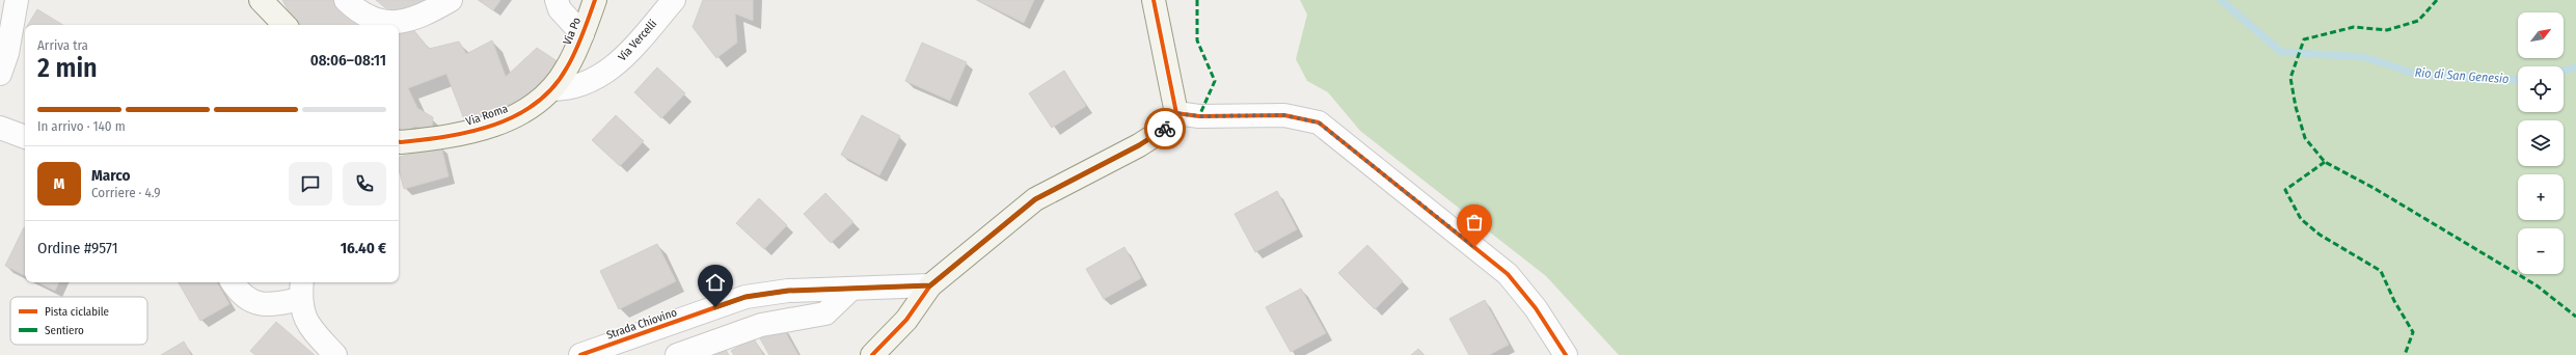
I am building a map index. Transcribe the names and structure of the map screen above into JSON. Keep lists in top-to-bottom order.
{
  "streets": {
    "street": [
      "Via Po",
      "Via Vercelli",
      "Via Roma",
      "Strada Chiovino"
    ]
  },
  "crossings": [
    ["Via Po", "Via Roma"],
    ["Via Vercelli", "Via Roma"]
  ],
  "water": ["Rio di San Genesio"],
  "legend": ["Pista ciclabile", "Sentiero"],
  "north": "top right",
  "page": {
    "map_buttons": ["+", "−"],
    "heading": ["2 min", "Arriva tra", "08:06–08:11"],
    "panel": [
      "Marco",
      "Corriere · 4.9",
      "Ordine #9571",
      "16.40 €"
    ],
    "bar": "In arrivo · 140 m",
    "round": "M"
  }
}
